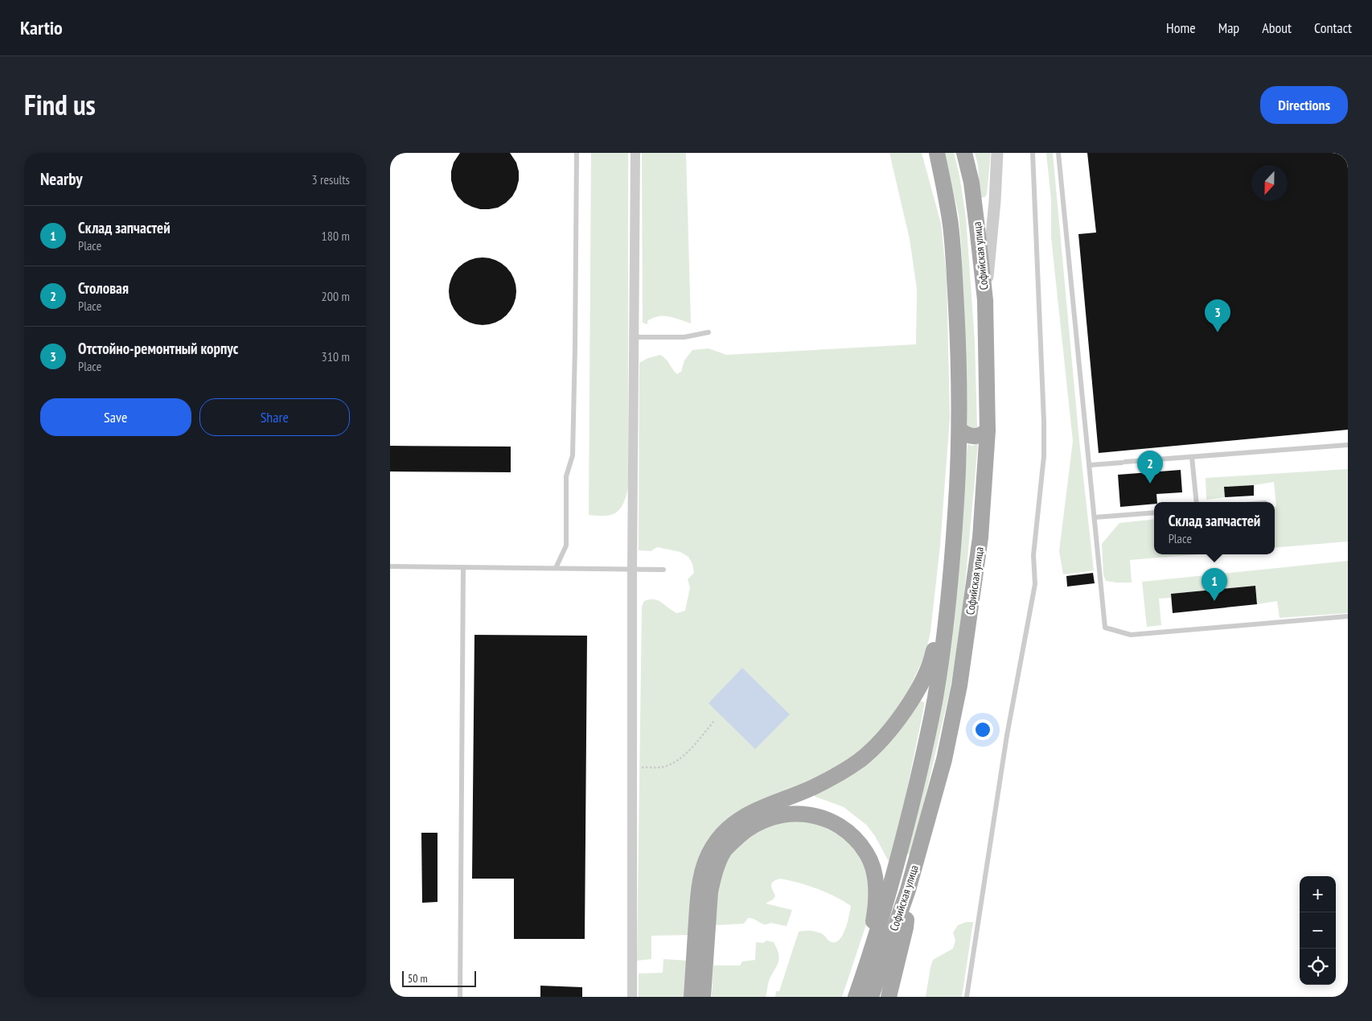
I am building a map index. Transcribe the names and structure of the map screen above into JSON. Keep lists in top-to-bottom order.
{
  "streets": {
    "main road": ["Софийская улица"]
  },
  "scale_bar": "50 m",
  "north": "bottom",
  "page": {
    "header": "Kartio",
    "nav": [
      "Home",
      "Map",
      "About",
      "Contact"
    ],
    "title": "Find us",
    "buttons": [
      "Directions",
      ["Save", "Share"]
    ],
    "heading": ["Nearby", "3 results"],
    "list": [
      {
        "mark": "1",
        "name": "Склад запчастей",
        "note": "Place",
        "value": "180 m"
      },
      {
        "mark": "2",
        "name": "Столовая",
        "note": "Place",
        "value": "200 m"
      },
      {
        "mark": "3",
        "name": "Отстойно-ремонтный корпус",
        "note": "Place",
        "value": "310 m"
      }
    ],
    "pins": ["3", "2", "1"],
    "popup": ["Склад запчастей", "Place"],
    "map_buttons": ["+", "−"],
    "scale": "50 m"
  }
}
